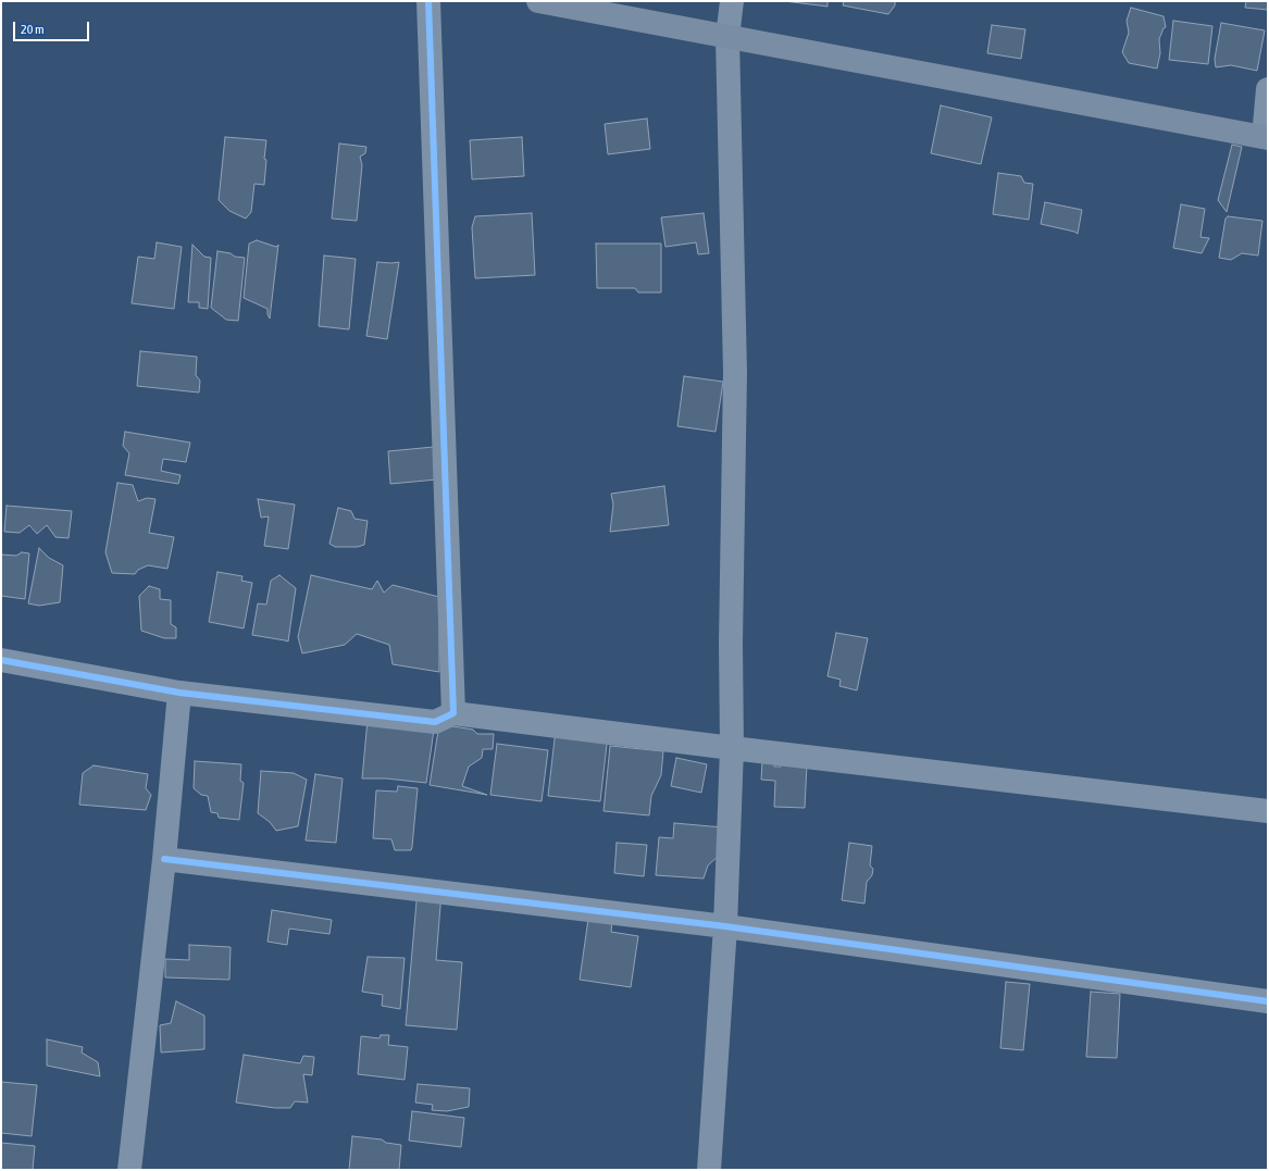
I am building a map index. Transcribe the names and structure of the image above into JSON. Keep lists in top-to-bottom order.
{
  "scale_bar": "20 m"
}
